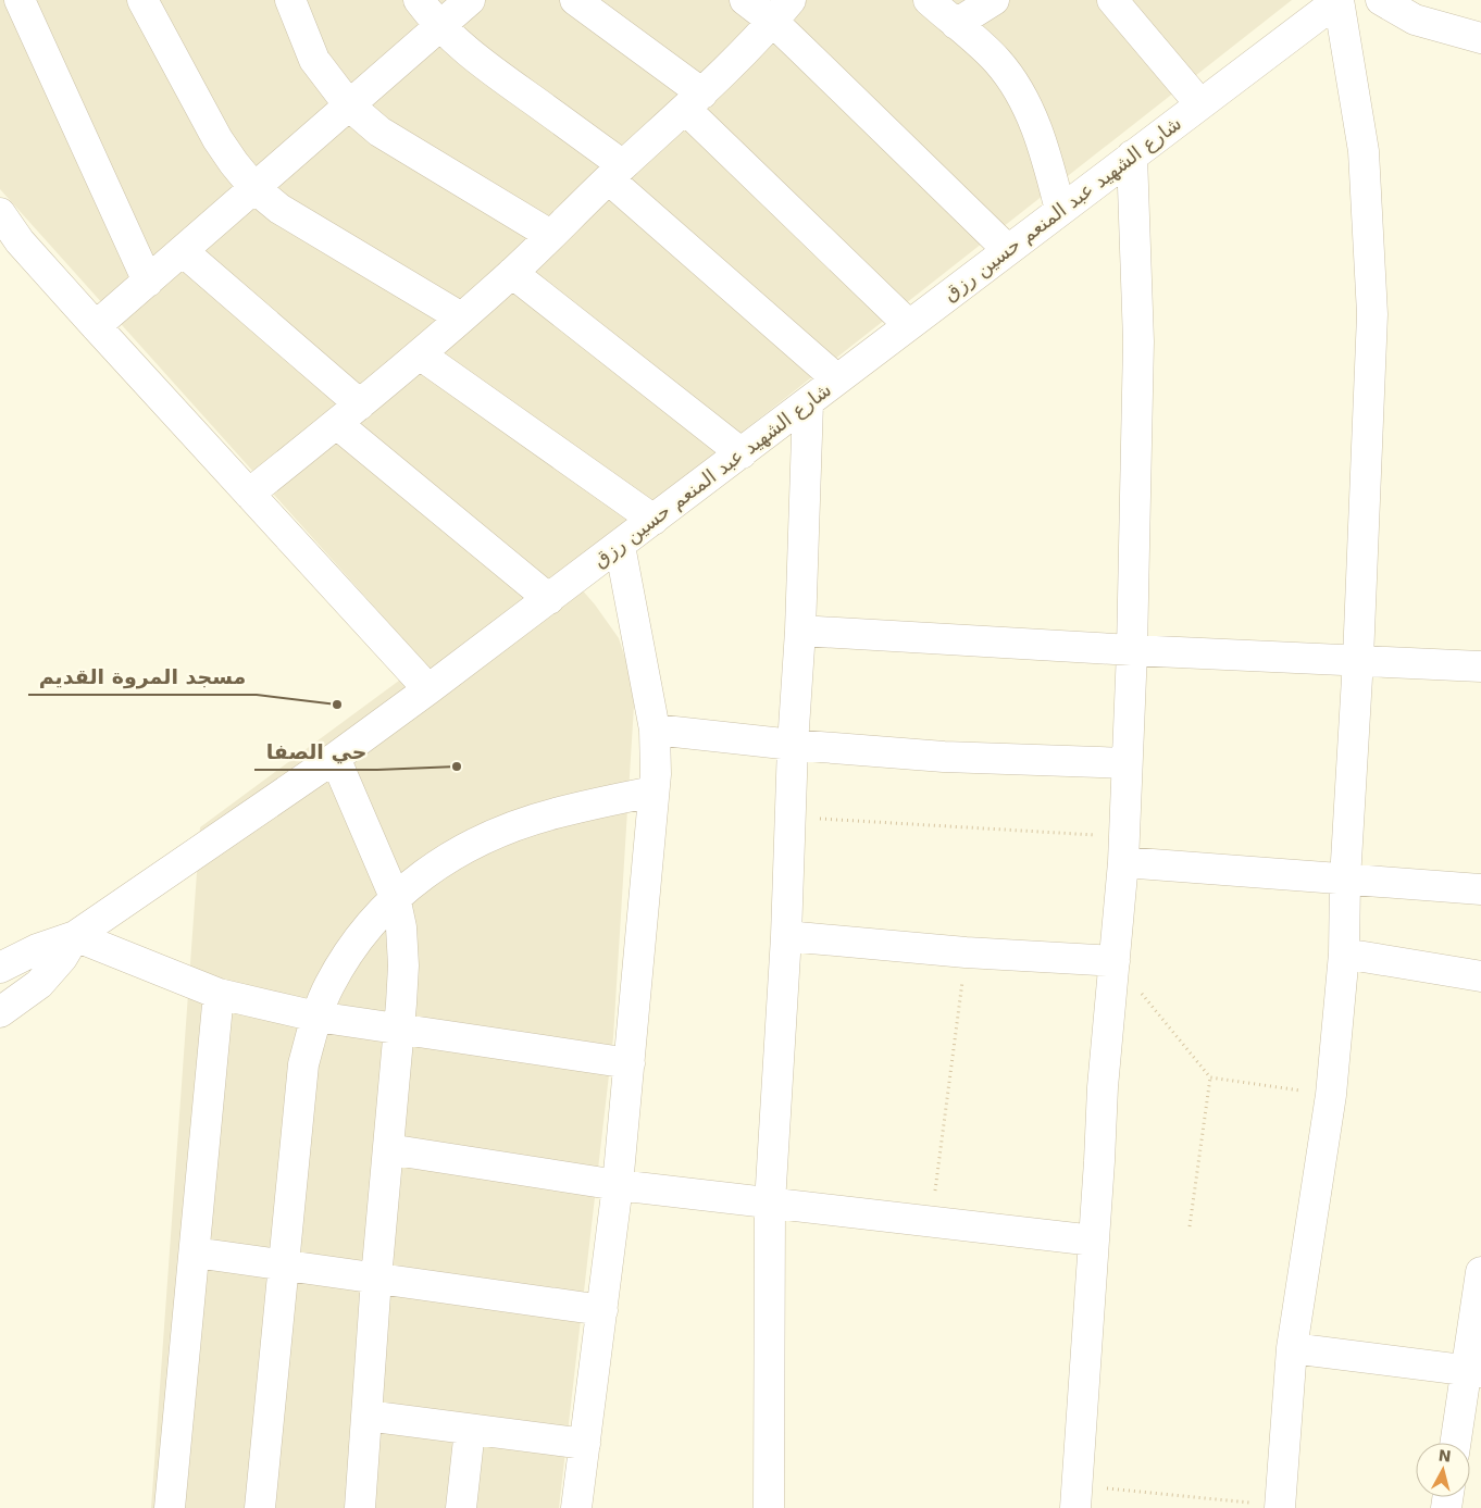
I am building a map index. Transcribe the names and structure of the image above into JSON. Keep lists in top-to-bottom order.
{
  "streets": {
    "street": ["شارع الشهيد عبد المنعم حسين رزق"]
  },
  "places": ["مسجد المروة القديم", "حي الصفا"],
  "north": "top"
}
